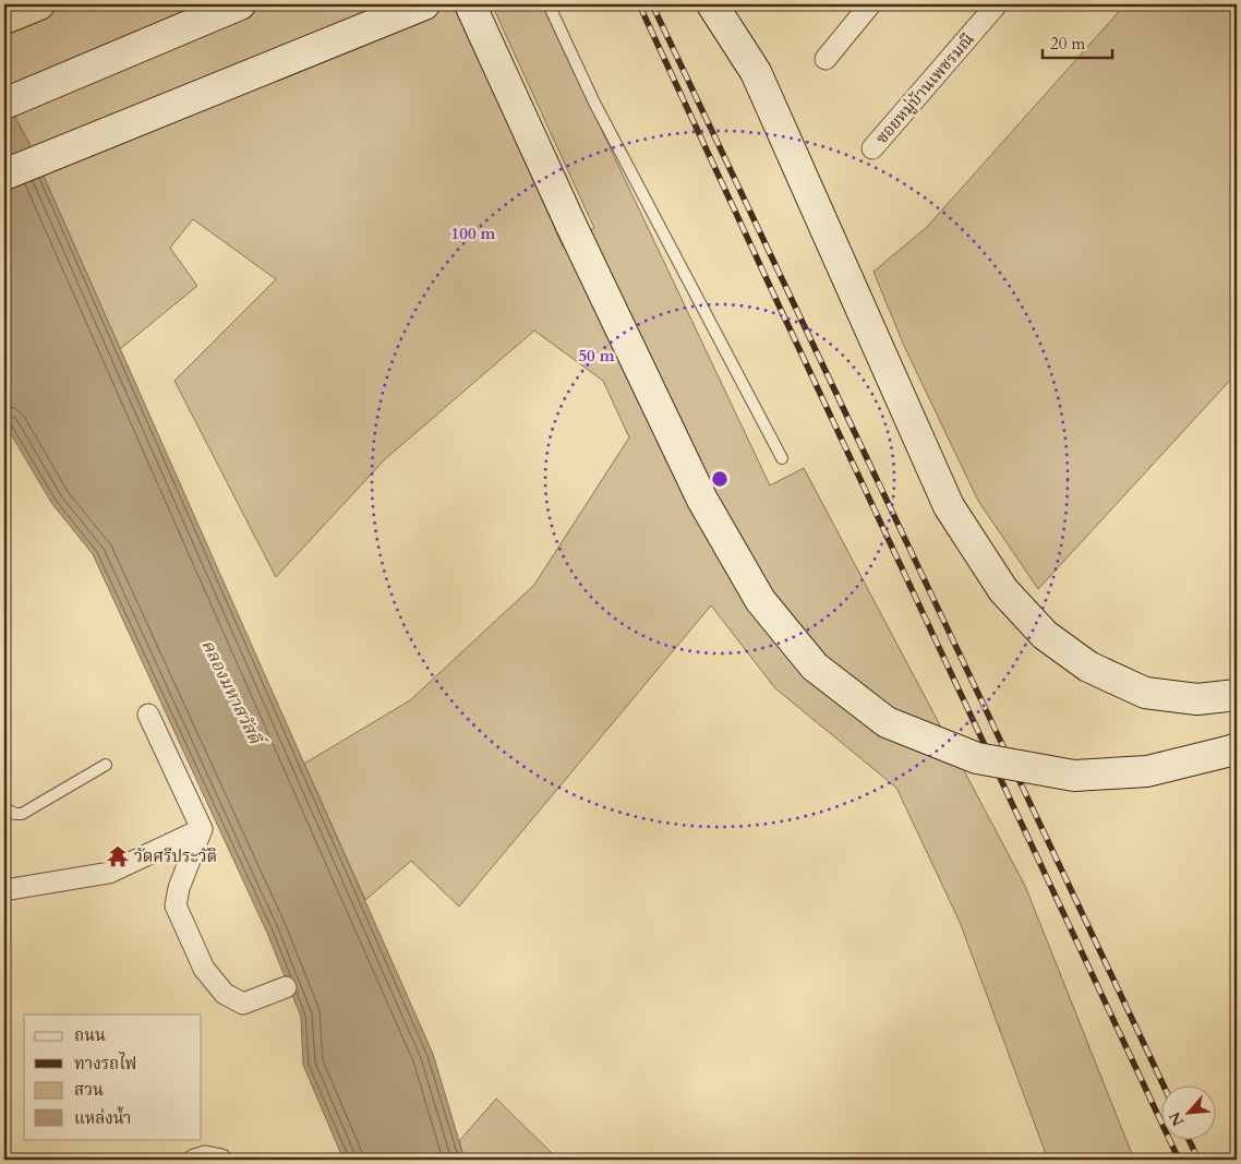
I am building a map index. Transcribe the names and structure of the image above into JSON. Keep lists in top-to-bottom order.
{
  "streets": {
    "street": ["ซอยหมู่บ้านเพชรมณี"]
  },
  "water": ["คลองมหาสวัสดิ์"],
  "places": {
    "temple": ["วัดศรีประวัติ"]
  },
  "legend": [
    "ถนน",
    "ทางรถไฟ",
    "สวน",
    "แหล่งน้ำ"
  ],
  "scale_bar": "20 m",
  "north": "bottom left",
  "rings": ["100 m", "50 m"]
}
